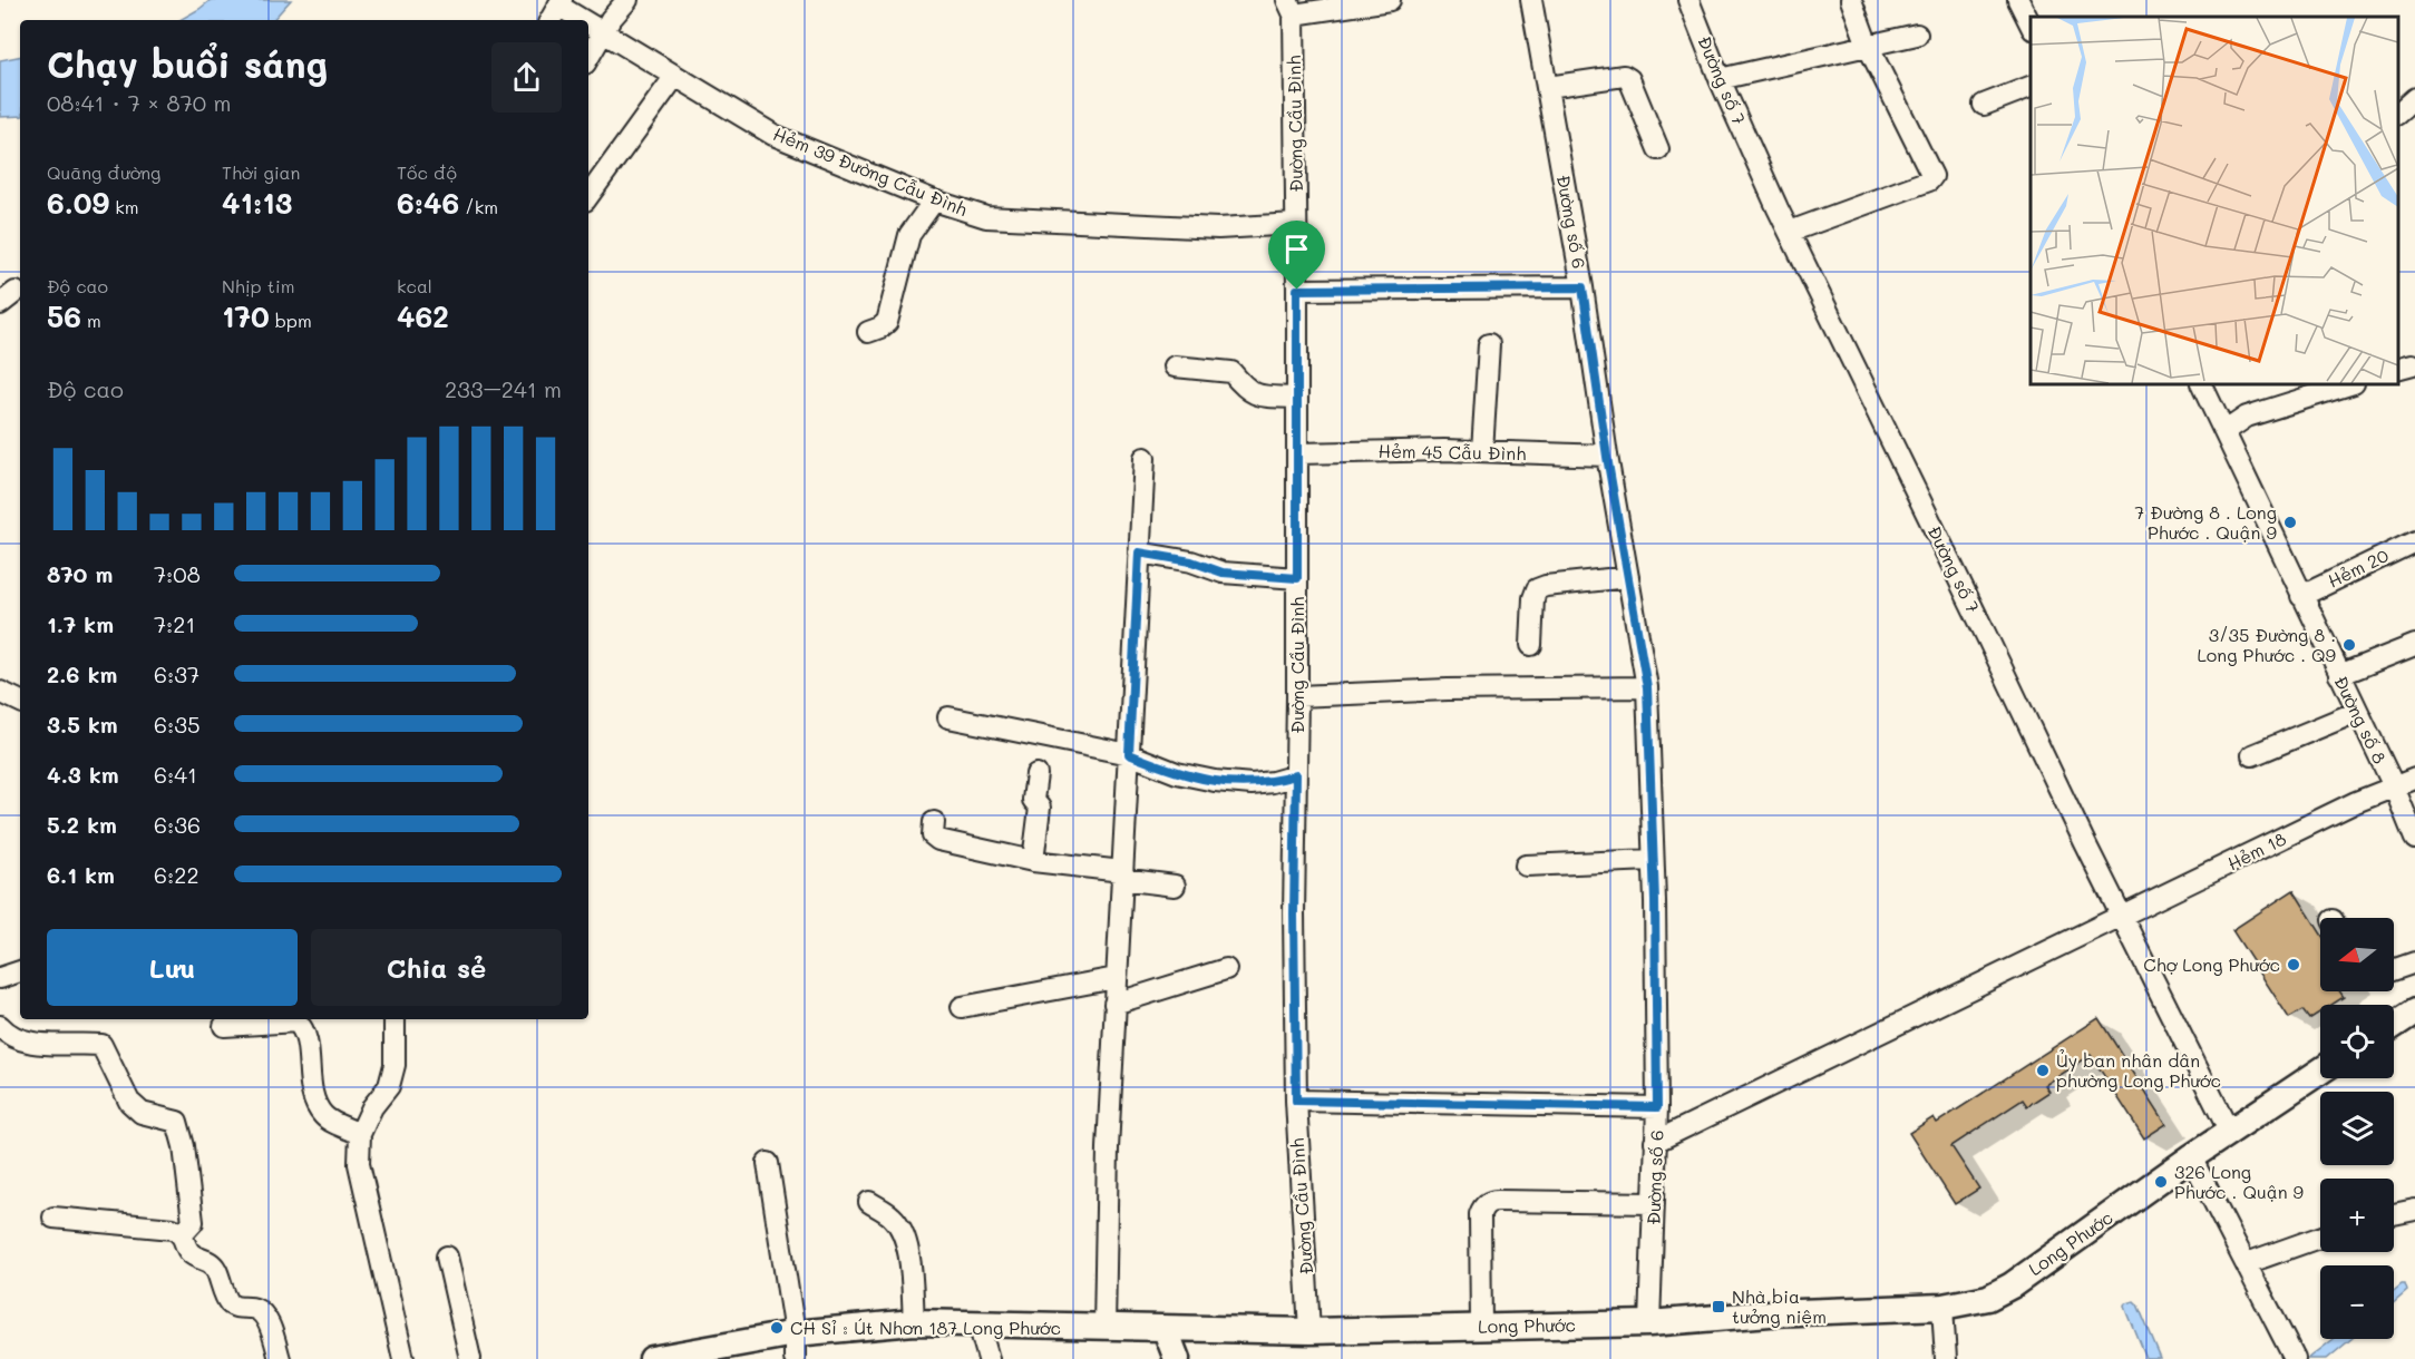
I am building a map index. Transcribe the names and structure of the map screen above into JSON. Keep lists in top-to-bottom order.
{
  "streets": {
    "street": [
      "Đường số 7",
      "Đường Cầu Đình",
      "Hẻm 39 Đường Cẫu Đình",
      "Đường số 6",
      "Hẻm 45 Cẫu Đình",
      "Hẻm 20",
      "Đường số 8",
      "Hẻm 18",
      "Long Phước"
    ]
  },
  "crossings": [
    ["Đường số 7", "Hẻm 18"],
    ["Đường số 7", "Long Phước"],
    ["Đường Cầu Đình", "Hẻm 39 Đường Cẫu Đình"],
    ["Đường Cầu Đình", "Hẻm 45 Cẫu Đình"],
    ["Đường Cầu Đình", "Long Phước"],
    ["Đường số 6", "Hẻm 45 Cẫu Đình"],
    ["Đường số 6", "Hẻm 18"],
    ["Đường số 6", "Long Phước"],
    ["Hẻm 20", "Đường số 8"],
    ["Đường số 8", "Hẻm 18"]
  ],
  "places": {
    "other": [
      "7 Đường 8 . Long Phước . Quận 9",
      "3/35 Đường 8 . Long Phước . Q9",
      "Chợ Long Phước",
      "Ủy ban nhân dân phường Long Phước",
      "326 Long Phước . Quận 9",
      "CH Sỉ : Út Nhơn 187 Long Phước"
    ],
    "transit": ["Nhà bia tưởng niệm"]
  },
  "north": "left",
  "page": {
    "heading": ["Chạy buổi sáng", "08:41 · 7 × 870 m"],
    "stats": [
      ["Quãng đường", "6.09 km"],
      ["Thời gian", "41:13"],
      ["Tốc độ", "6:46 /km"],
      ["Độ cao", "56 m"],
      ["Nhịp tim", "170 bpm"],
      ["kcal", "462"]
    ],
    "chart": ["Độ cao", "233–241 m"],
    "list": [
      {
        "name": "870 m",
        "note": "7:08"
      },
      {
        "name": "1.7 km",
        "note": "7:21"
      },
      {
        "name": "2.6 km",
        "note": "6:37"
      },
      {
        "name": "3.5 km",
        "note": "6:35"
      },
      {
        "name": "4.3 km",
        "note": "6:41"
      },
      {
        "name": "5.2 km",
        "note": "6:36"
      },
      {
        "name": "6.1 km",
        "note": "6:22"
      }
    ],
    "buttons": ["Lưu", "Chia sẻ"],
    "map_buttons": ["+", "−"]
  }
}
